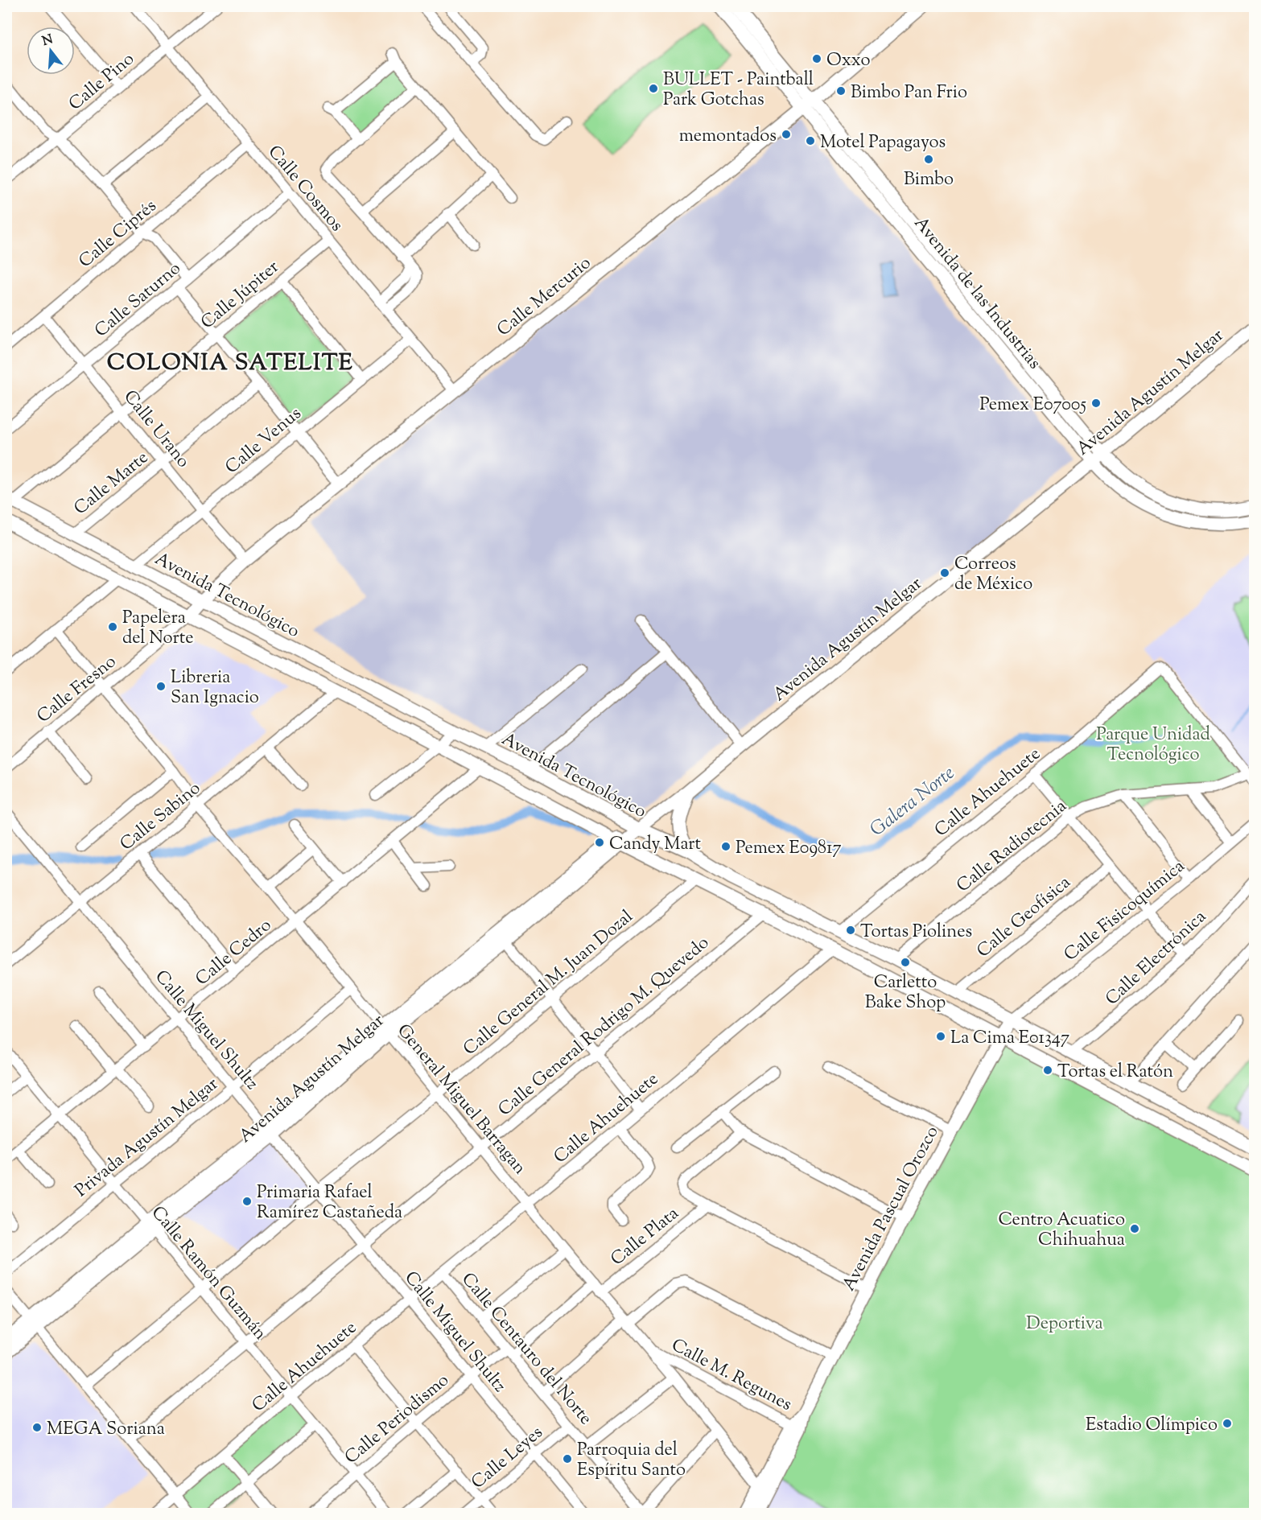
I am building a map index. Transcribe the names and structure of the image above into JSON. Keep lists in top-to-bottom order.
{
  "streets": {
    "main road": [
      "Avenida de las Industrias",
      "Calle Mercurio",
      "Avenida Agustín Melgar",
      "Avenida Tecnológico",
      "Avenida Pascual Orozco"
    ],
    "street": [
      "Calle Pino",
      "Calle Cosmos",
      "Calle Ciprés",
      "Calle Júpiter",
      "Calle Saturno",
      "Calle Urano",
      "Calle Venus",
      "Calle Marte",
      "Calle Fresno",
      "Calle Ahuehuete",
      "Calle Sabino",
      "Calle Radiotecnia",
      "Calle Fisicoquímica",
      "Calle Geofísica",
      "Calle Cedro",
      "Calle Electrónica",
      "Calle General M. Juan Dozal",
      "Calle General Rodrigo M. Quevedo",
      "Calle Miguel Shultz",
      "General Miguel Barragan",
      "Privada Agustín Melgar",
      "Calle Plata",
      "Calle Ramón Guzmán",
      "Calle Centauro del Norte",
      "Calle M. Regunes",
      "Calle Periodismo",
      "Calle Leyes"
    ]
  },
  "crossings": [
    ["Calle Pino", "Calle Cosmos"],
    ["Calle Cosmos", "Calle Ciprés"],
    ["Calle Cosmos", "Calle Júpiter"],
    ["Calle Cosmos", "Calle Mercurio"],
    ["Calle Cosmos", "Calle Saturno"],
    ["Calle Cosmos", "Calle Venus"],
    ["Calle Ciprés", "Calle Urano"],
    ["Avenida de las Industrias", "Calle Mercurio"],
    ["Avenida de las Industrias", "Avenida Agustín Melgar"],
    ["Calle Júpiter", "Calle Urano"],
    ["Calle Júpiter", "Avenida Tecnológico"],
    ["Calle Mercurio", "Calle Urano"],
    ["Calle Mercurio", "Avenida Tecnológico"],
    ["Calle Mercurio", "Calle Fresno"],
    ["Calle Saturno", "Calle Urano"],
    ["Avenida Agustín Melgar", "Avenida Tecnológico"],
    ["Avenida Agustín Melgar", "Calle Miguel Shultz"],
    ["Avenida Agustín Melgar", "General Miguel Barragan"],
    ["Avenida Agustín Melgar", "Calle Ramón Guzmán"],
    ["Calle Urano", "Calle Venus"],
    ["Calle Urano", "Calle Marte"],
    ["Calle Venus", "Avenida Tecnológico"],
    ["Calle Marte", "Avenida Tecnológico"],
    ["Avenida Tecnológico", "Calle Fresno"],
    ["Avenida Tecnológico", "Calle Ahuehuete"],
    ["Avenida Tecnológico", "Calle Sabino"],
    ["Avenida Tecnológico", "Calle Radiotecnia"],
    ["Avenida Tecnológico", "Calle Fisicoquímica"],
    ["Avenida Tecnológico", "Calle Geofísica"],
    ["Avenida Tecnológico", "Calle Cedro"],
    ["Avenida Tecnológico", "Calle Electrónica"],
    ["Avenida Tecnológico", "Calle General M. Juan Dozal"],
    ["Avenida Tecnológico", "Calle General Rodrigo M. Quevedo"],
    ["Avenida Tecnológico", "Avenida Pascual Orozco"],
    ["Calle Fresno", "General Miguel Barragan"],
    ["Calle Ahuehuete", "Calle Radiotecnia"],
    ["Calle Ahuehuete", "Calle Miguel Shultz"],
    ["Calle Ahuehuete", "General Miguel Barragan"],
    ["Calle Ahuehuete", "Calle Ramón Guzmán"],
    ["Calle Ahuehuete", "Calle Centauro del Norte"],
    ["Calle Sabino", "Calle Miguel Shultz"],
    ["Calle Sabino", "General Miguel Barragan"],
    ["Calle Fisicoquímica", "Avenida Pascual Orozco"],
    ["Calle Cedro", "Calle Miguel Shultz"],
    ["Calle Cedro", "General Miguel Barragan"],
    ["Calle Cedro", "Calle Ramón Guzmán"],
    ["Calle General M. Juan Dozal", "Calle Miguel Shultz"],
    ["Calle General M. Juan Dozal", "General Miguel Barragan"],
    ["Calle General M. Juan Dozal", "Calle Ramón Guzmán"],
    ["Calle General Rodrigo M. Quevedo", "Calle Miguel Shultz"],
    ["Calle General Rodrigo M. Quevedo", "General Miguel Barragan"],
    ["Calle General Rodrigo M. Quevedo", "Calle Ramón Guzmán"],
    ["Calle Miguel Shultz", "Privada Agustín Melgar"],
    ["Calle Miguel Shultz", "Calle Periodismo"],
    ["Calle Miguel Shultz", "Calle Leyes"],
    ["General Miguel Barragan", "Privada Agustín Melgar"],
    ["General Miguel Barragan", "Avenida Pascual Orozco"],
    ["General Miguel Barragan", "Calle Plata"],
    ["General Miguel Barragan", "Calle M. Regunes"],
    ["Privada Agustín Melgar", "Calle Ramón Guzmán"],
    ["Avenida Pascual Orozco", "Calle M. Regunes"],
    ["Calle Ramón Guzmán", "Calle Periodismo"],
    ["Calle Centauro del Norte", "Calle Periodismo"],
    ["Calle Centauro del Norte", "Calle Leyes"]
  ],
  "districts": ["COLONIA SATELITE"],
  "water": ["Galera Norte"],
  "parks": ["Parque Unidad Tecnológico", "Deportiva"],
  "places": [
    "Oxxo",
    "BULLET - Paintball Park Gotchas",
    "Bimbo Pan Frio",
    "memontados",
    "Motel Papagayos",
    "Bimbo",
    "Pemex E07005",
    "Correos de México",
    "Papelera del Norte",
    "Libreria San Ignacio",
    "Candy Mart",
    "Pemex E09817",
    "Tortas Piolines",
    "Carletto Bake Shop",
    "La Cima E01347",
    "Tortas el Ratón",
    "Primaria Rafael Ramírez Castañeda",
    "Centro Acuatico Chihuahua",
    "Estadio Olímpico",
    "MEGA Soriana",
    "Parroquia del Espíritu Santo"
  ],
  "north": "top"
}
